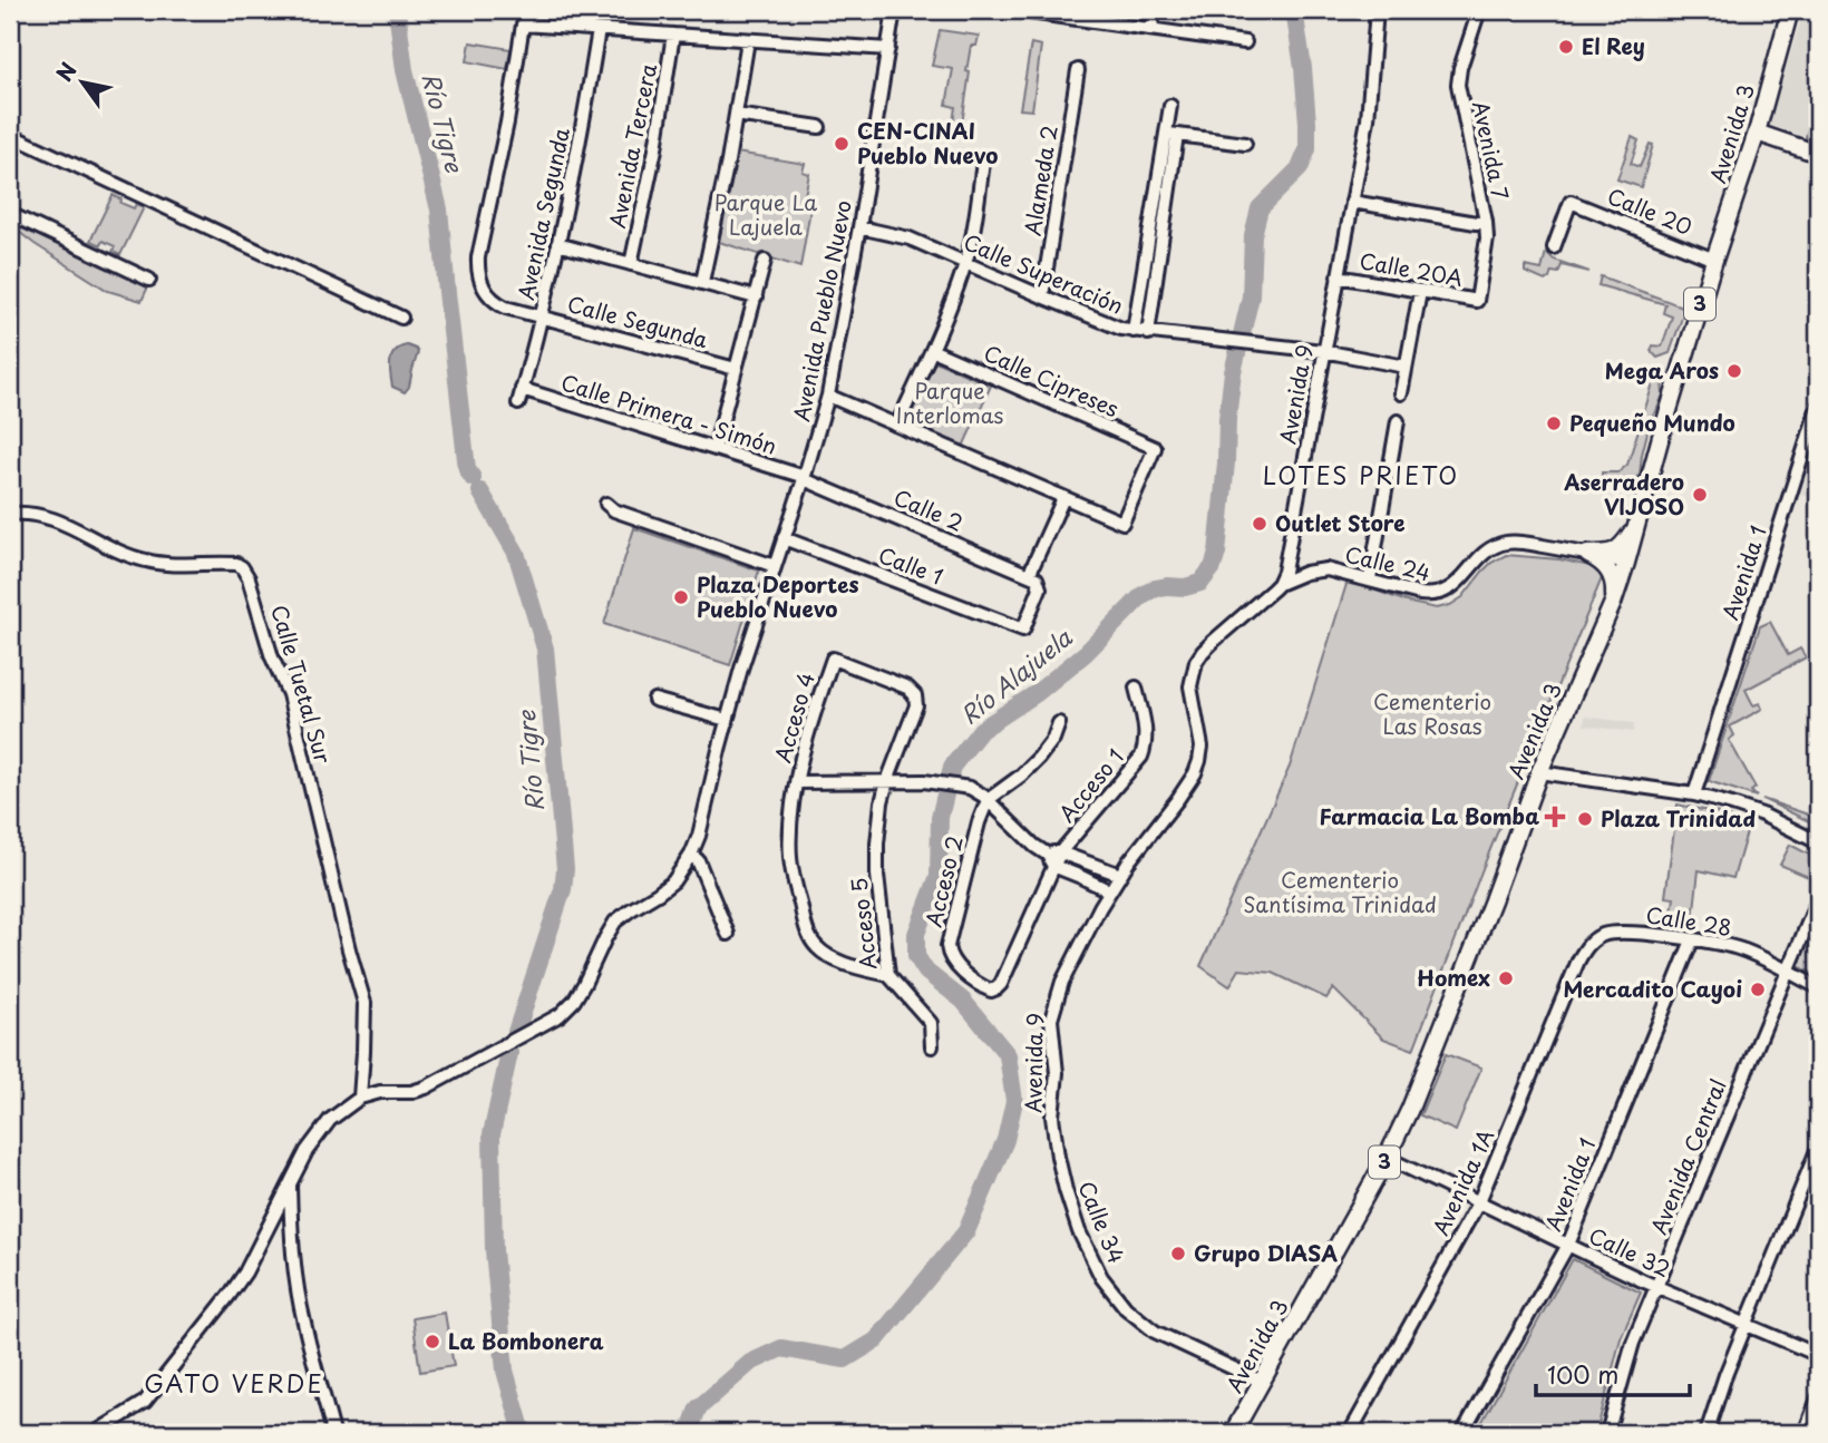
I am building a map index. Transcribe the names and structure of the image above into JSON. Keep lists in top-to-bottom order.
{
  "streets": {
    "main road": ["Avenida 3", "3"],
    "street": [
      "Avenida Tercera",
      "Avenida 7",
      "Alameda 2",
      "Calle 20",
      "Avenida Segunda",
      "Calle 20A",
      "Calle Superación",
      "Avenida Pueblo Nuevo",
      "Calle Segunda",
      "Calle Cipreses",
      "Avenida 9",
      "Calle Primera - Simón",
      "Calle 2",
      "Calle 24",
      "Calle 1",
      "Avenida 1",
      "Calle Tuetal Sur",
      "Acceso 4",
      "Acceso 1",
      "Acceso 2",
      "Calle 28",
      "Acceso 5",
      "Avenida Central",
      "Avenida 1A",
      "Calle 34",
      "Calle 32"
    ]
  },
  "crossings": [
    ["Avenida 3", "Calle 20"],
    ["Avenida 3", "Calle 24"],
    ["Avenida 3", "Calle 34"],
    ["Avenida 3", "Calle 32"],
    ["Avenida 7", "Calle 20A"],
    ["Alameda 2", "Calle Superación"],
    ["Avenida Segunda", "Calle Segunda"],
    ["Avenida Segunda", "Calle Primera - Simón"],
    ["Calle 20A", "Avenida 9"],
    ["Calle Superación", "Avenida Pueblo Nuevo"],
    ["Calle Superación", "Avenida 9"],
    ["Avenida Pueblo Nuevo", "Calle Primera - Simón"],
    ["Avenida Pueblo Nuevo", "Calle 2"],
    ["Avenida Pueblo Nuevo", "Calle 1"],
    ["Avenida Pueblo Nuevo", "Calle Tuetal Sur"],
    ["Avenida 9", "Calle 24"],
    ["Avenida 9", "Calle 34"],
    ["Calle Primera - Simón", "Calle 2"],
    ["Calle 2", "Calle 1"],
    ["Avenida 1", "Calle 28"],
    ["Avenida 1", "Calle 32"],
    ["Acceso 4", "Acceso 5"],
    ["Acceso 1", "Acceso 2"],
    ["Calle 28", "Avenida Central"],
    ["Calle 28", "Avenida 1A"],
    ["Avenida Central", "Calle 32"],
    ["Avenida 1A", "Calle 32"]
  ],
  "districts": ["LOTES PRIETO", "GATO VERDE"],
  "water": ["Río Tigre", "Río Alajuela"],
  "parks": [
    "Parque La Lajuela",
    "Parque Interlomas",
    "Cementerio Las Rosas",
    "Cementerio Santísima Trinidad"
  ],
  "places": {
    "other": [
      "El Rey",
      "CEN-CINAI Pueblo Nuevo",
      "Mega Aros",
      "Pequeño Mundo",
      "Aserradero VIJOSO",
      "Outlet Store",
      "Plaza Deportes Pueblo Nuevo",
      "Plaza Trinidad",
      "Homex",
      "Mercadito Cayoi",
      "Grupo DIASA",
      "La Bombonera"
    ],
    "health": ["Farmacia La Bomba"]
  },
  "scale_bar": "100 m",
  "north": "top left"
}
